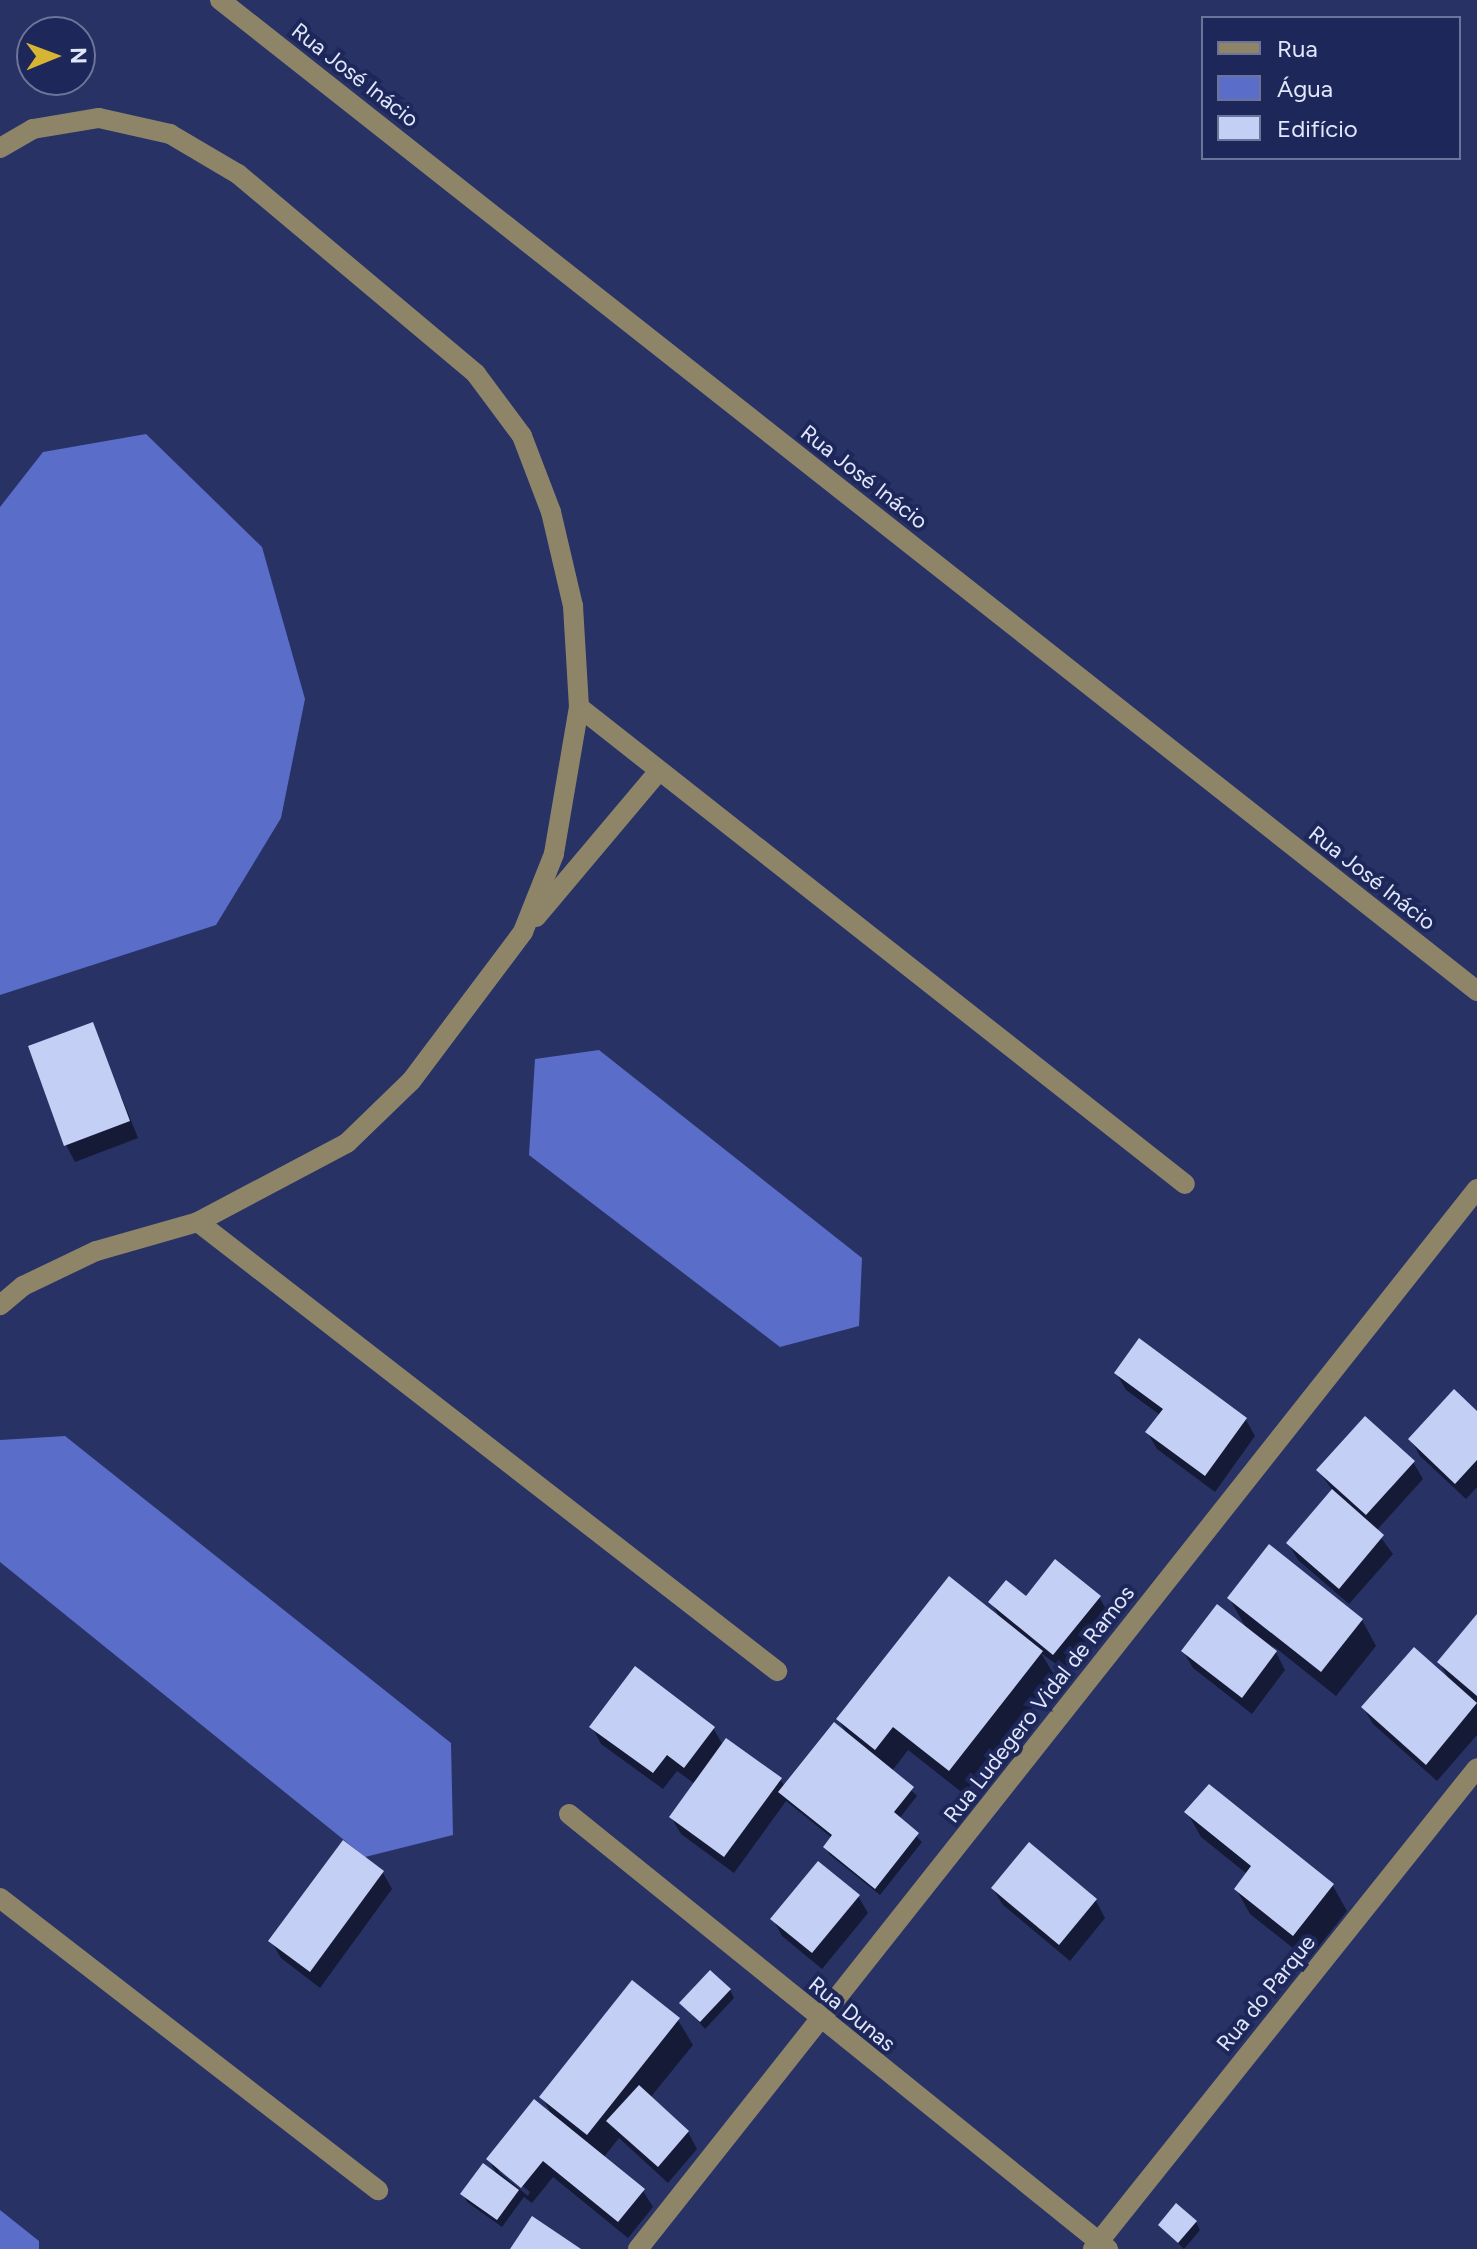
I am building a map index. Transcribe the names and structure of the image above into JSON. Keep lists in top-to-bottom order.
{
  "streets": {
    "street": [
      "Rua José Inácio",
      "Rua Ludegero Vidal de Ramos",
      "Rua do Parque",
      "Rua Dunas"
    ]
  },
  "crossings": [
    ["Rua Ludegero Vidal de Ramos", "Rua Dunas"],
    ["Rua do Parque", "Rua Dunas"]
  ],
  "legend": ["Rua", "Água", "Edifício"],
  "north": "right"
}
